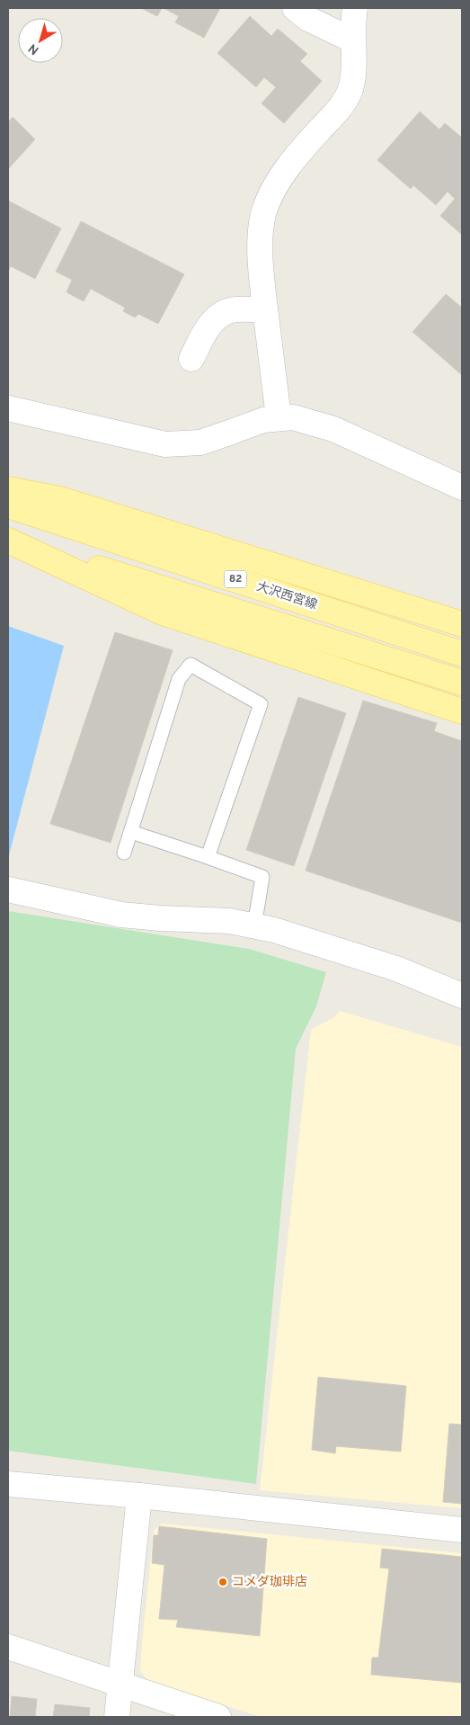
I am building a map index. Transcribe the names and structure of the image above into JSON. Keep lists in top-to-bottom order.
{
  "streets": {
    "main road": ["82", "大沢西宮線"]
  },
  "places": ["コメダ珈琲店"],
  "north": "bottom left"
}
